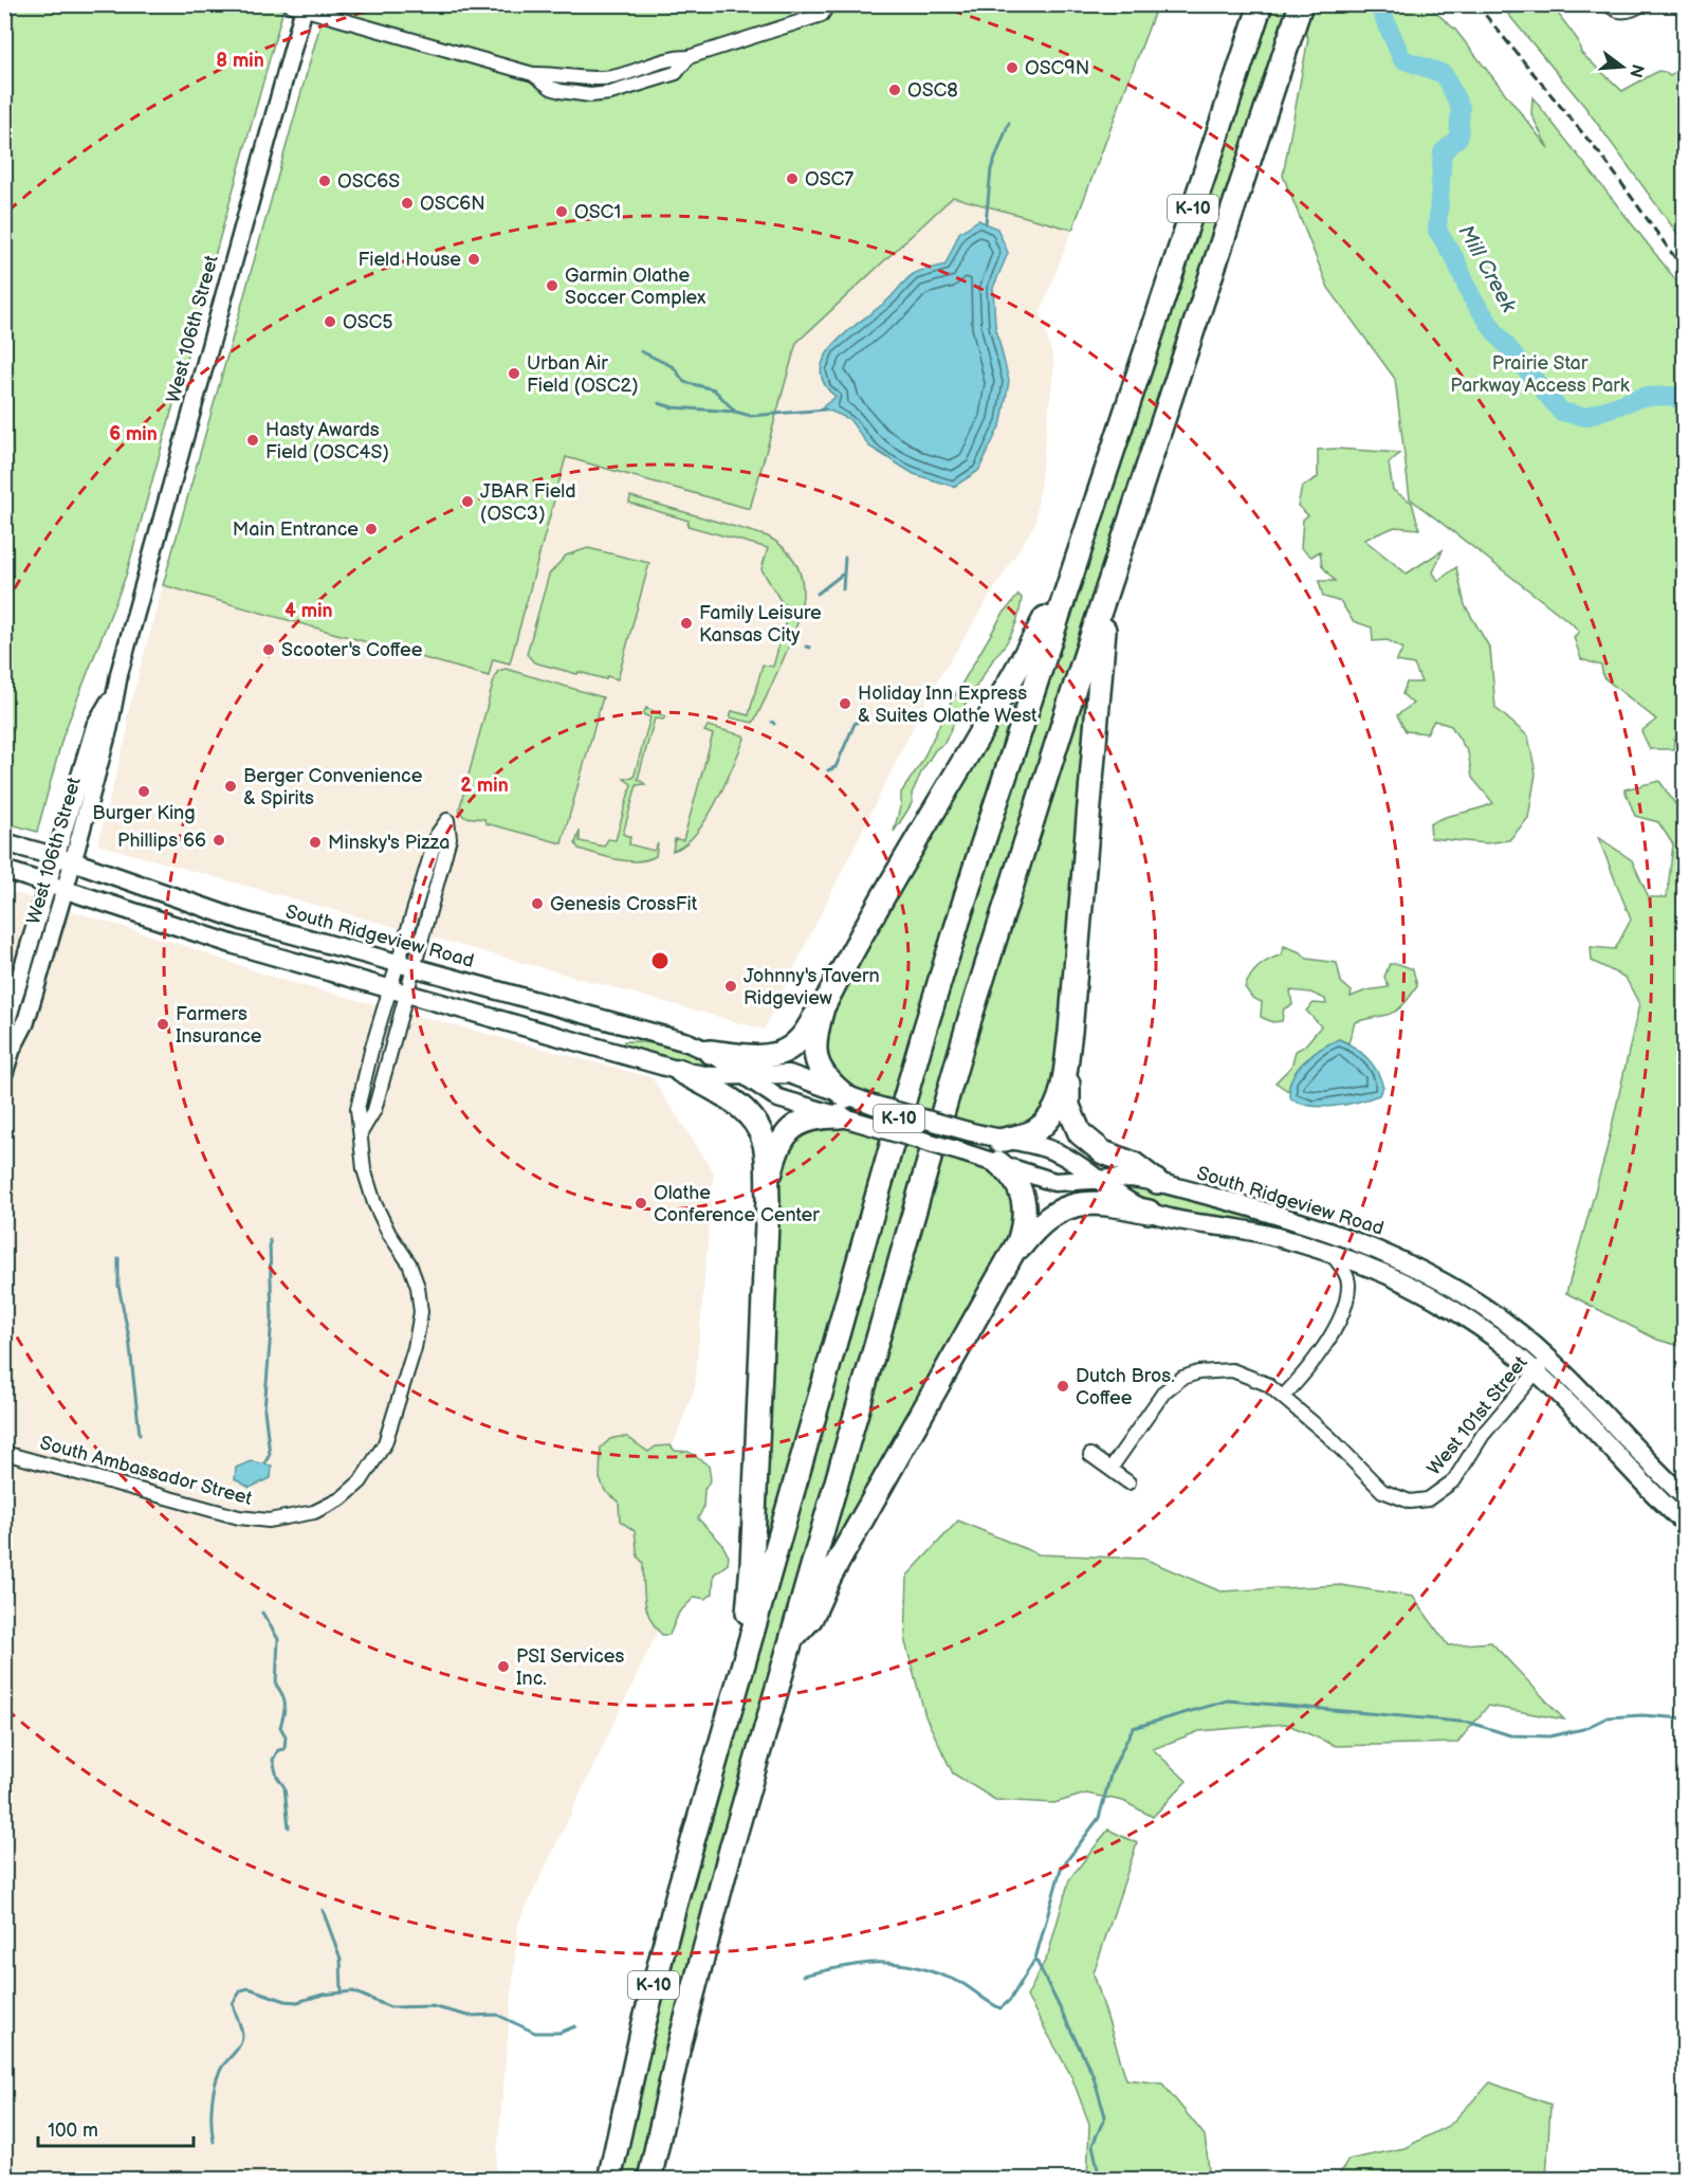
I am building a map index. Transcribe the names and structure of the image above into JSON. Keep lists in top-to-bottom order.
{
  "streets": {
    "highway": ["K-10"],
    "main road": ["South Ridgeview Road"],
    "street": ["West 106th Street", "West 101st Street", "South Ambassador Street"]
  },
  "crossings": [
    ["West 106th Street", "South Ridgeview Road"],
    ["South Ridgeview Road", "West 101st Street"],
    ["South Ridgeview Road", "South Ambassador Street"]
  ],
  "water": ["Mill Creek"],
  "parks": ["Prairie Star Parkway Access Park"],
  "places": [
    "OSC9N",
    "OSC8",
    "OSC7",
    "OSC6S",
    "OSC6N",
    "OSC1",
    "Field House",
    "Garmin Olathe Soccer Complex",
    "OSC5",
    "Urban Air Field (OSC2)",
    "Hasty Awards Field (OSC4S)",
    "JBAR Field (OSC3)",
    "Main Entrance",
    "Family Leisure Kansas City",
    "Scooter's Coffee",
    "Holiday Inn Express & Suites Olathe West",
    "Berger Convenience & Spirits",
    "Burger King",
    "Phillips 66",
    "Minsky's Pizza",
    "Genesis CrossFit",
    "Johnny's Tavern Ridgeview",
    "Farmers Insurance",
    "Olathe Conference Center",
    "Dutch Bros. Coffee",
    "PSI Services Inc."
  ],
  "scale_bar": "100 m",
  "north": "right",
  "rings": [
    "8 min",
    "6 min",
    "4 min",
    "2 min"
  ]
}
